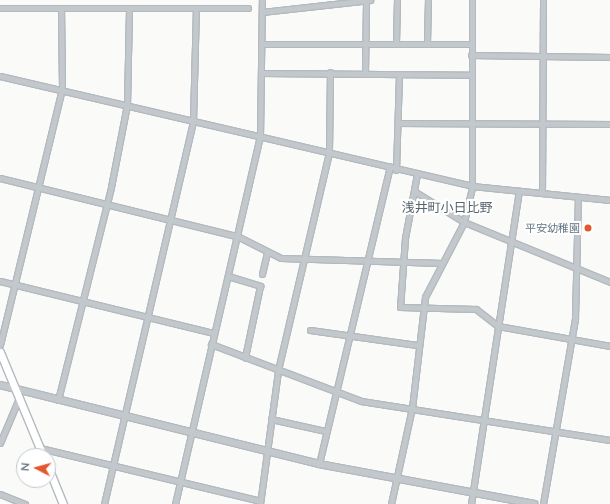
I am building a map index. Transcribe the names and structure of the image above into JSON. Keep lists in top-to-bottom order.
{
  "districts": ["浅井町小日比野"],
  "places": ["平安幼稚園"],
  "north": "left"
}
